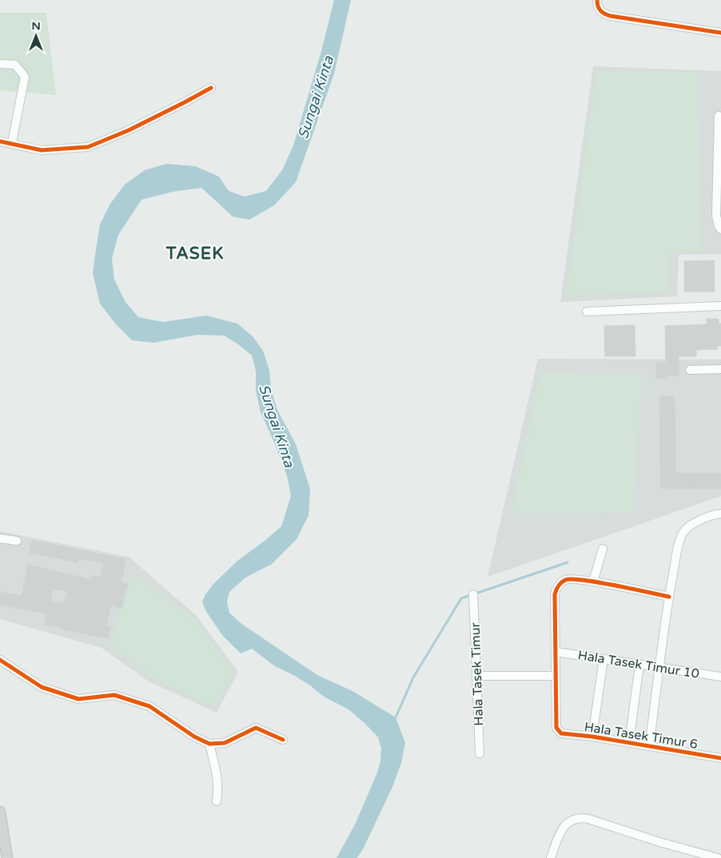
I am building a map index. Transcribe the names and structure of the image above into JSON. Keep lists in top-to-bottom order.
{
  "streets": {
    "street": ["Hala Tasek Timur 10", "Hala Tasek Timur", "Hala Tasek Timur 6"]
  },
  "districts": ["TASEK"],
  "water": ["Sungai Kinta"],
  "north": "top"
}
